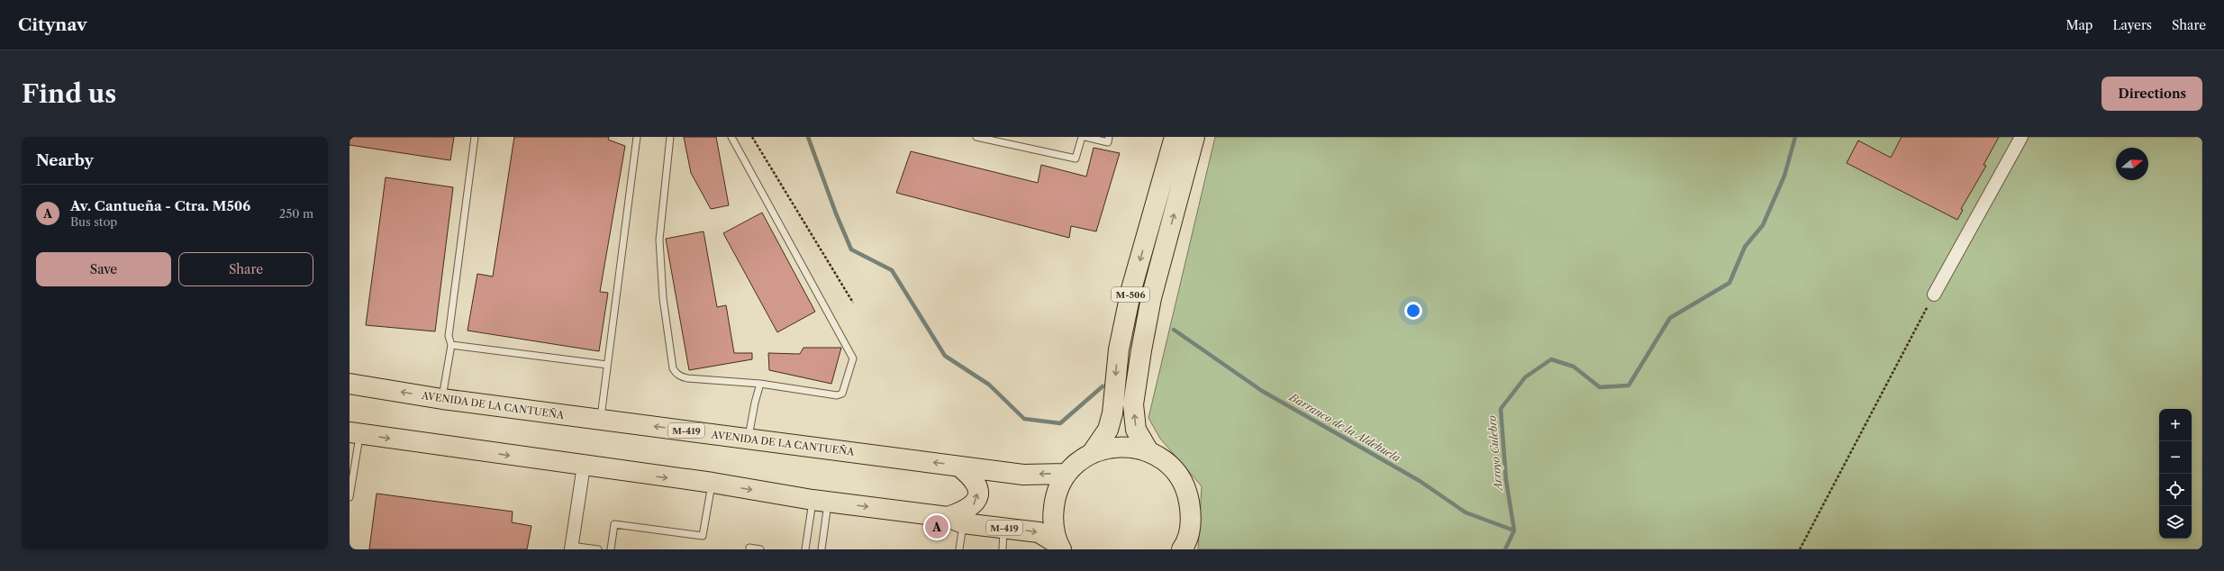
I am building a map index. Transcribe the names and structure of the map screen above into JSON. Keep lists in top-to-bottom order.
{
  "streets": {
    "main road": ["M-506", "AVENIDA DE LA CANTUEÑA", "M-419"]
  },
  "crossings": [
    ["M-506", "AVENIDA DE LA CANTUEÑA"],
    ["M-506", "M-419"]
  ],
  "water": ["Barranco de la Aldehuela", "Arroyo Culebro"],
  "north": "right",
  "page": {
    "header": "Citynav",
    "nav": ["Map", "Layers", "Share"],
    "buttons": [
      "Directions",
      ["Save", "Share"]
    ],
    "title": "Find us",
    "heading": "Nearby",
    "list": [
      {
        "mark": "A",
        "name": "Av. Cantueña - Ctra. M506",
        "note": "Bus stop",
        "value": "250 m"
      }
    ],
    "map_buttons": ["+", "−"],
    "pins": "A"
  }
}
